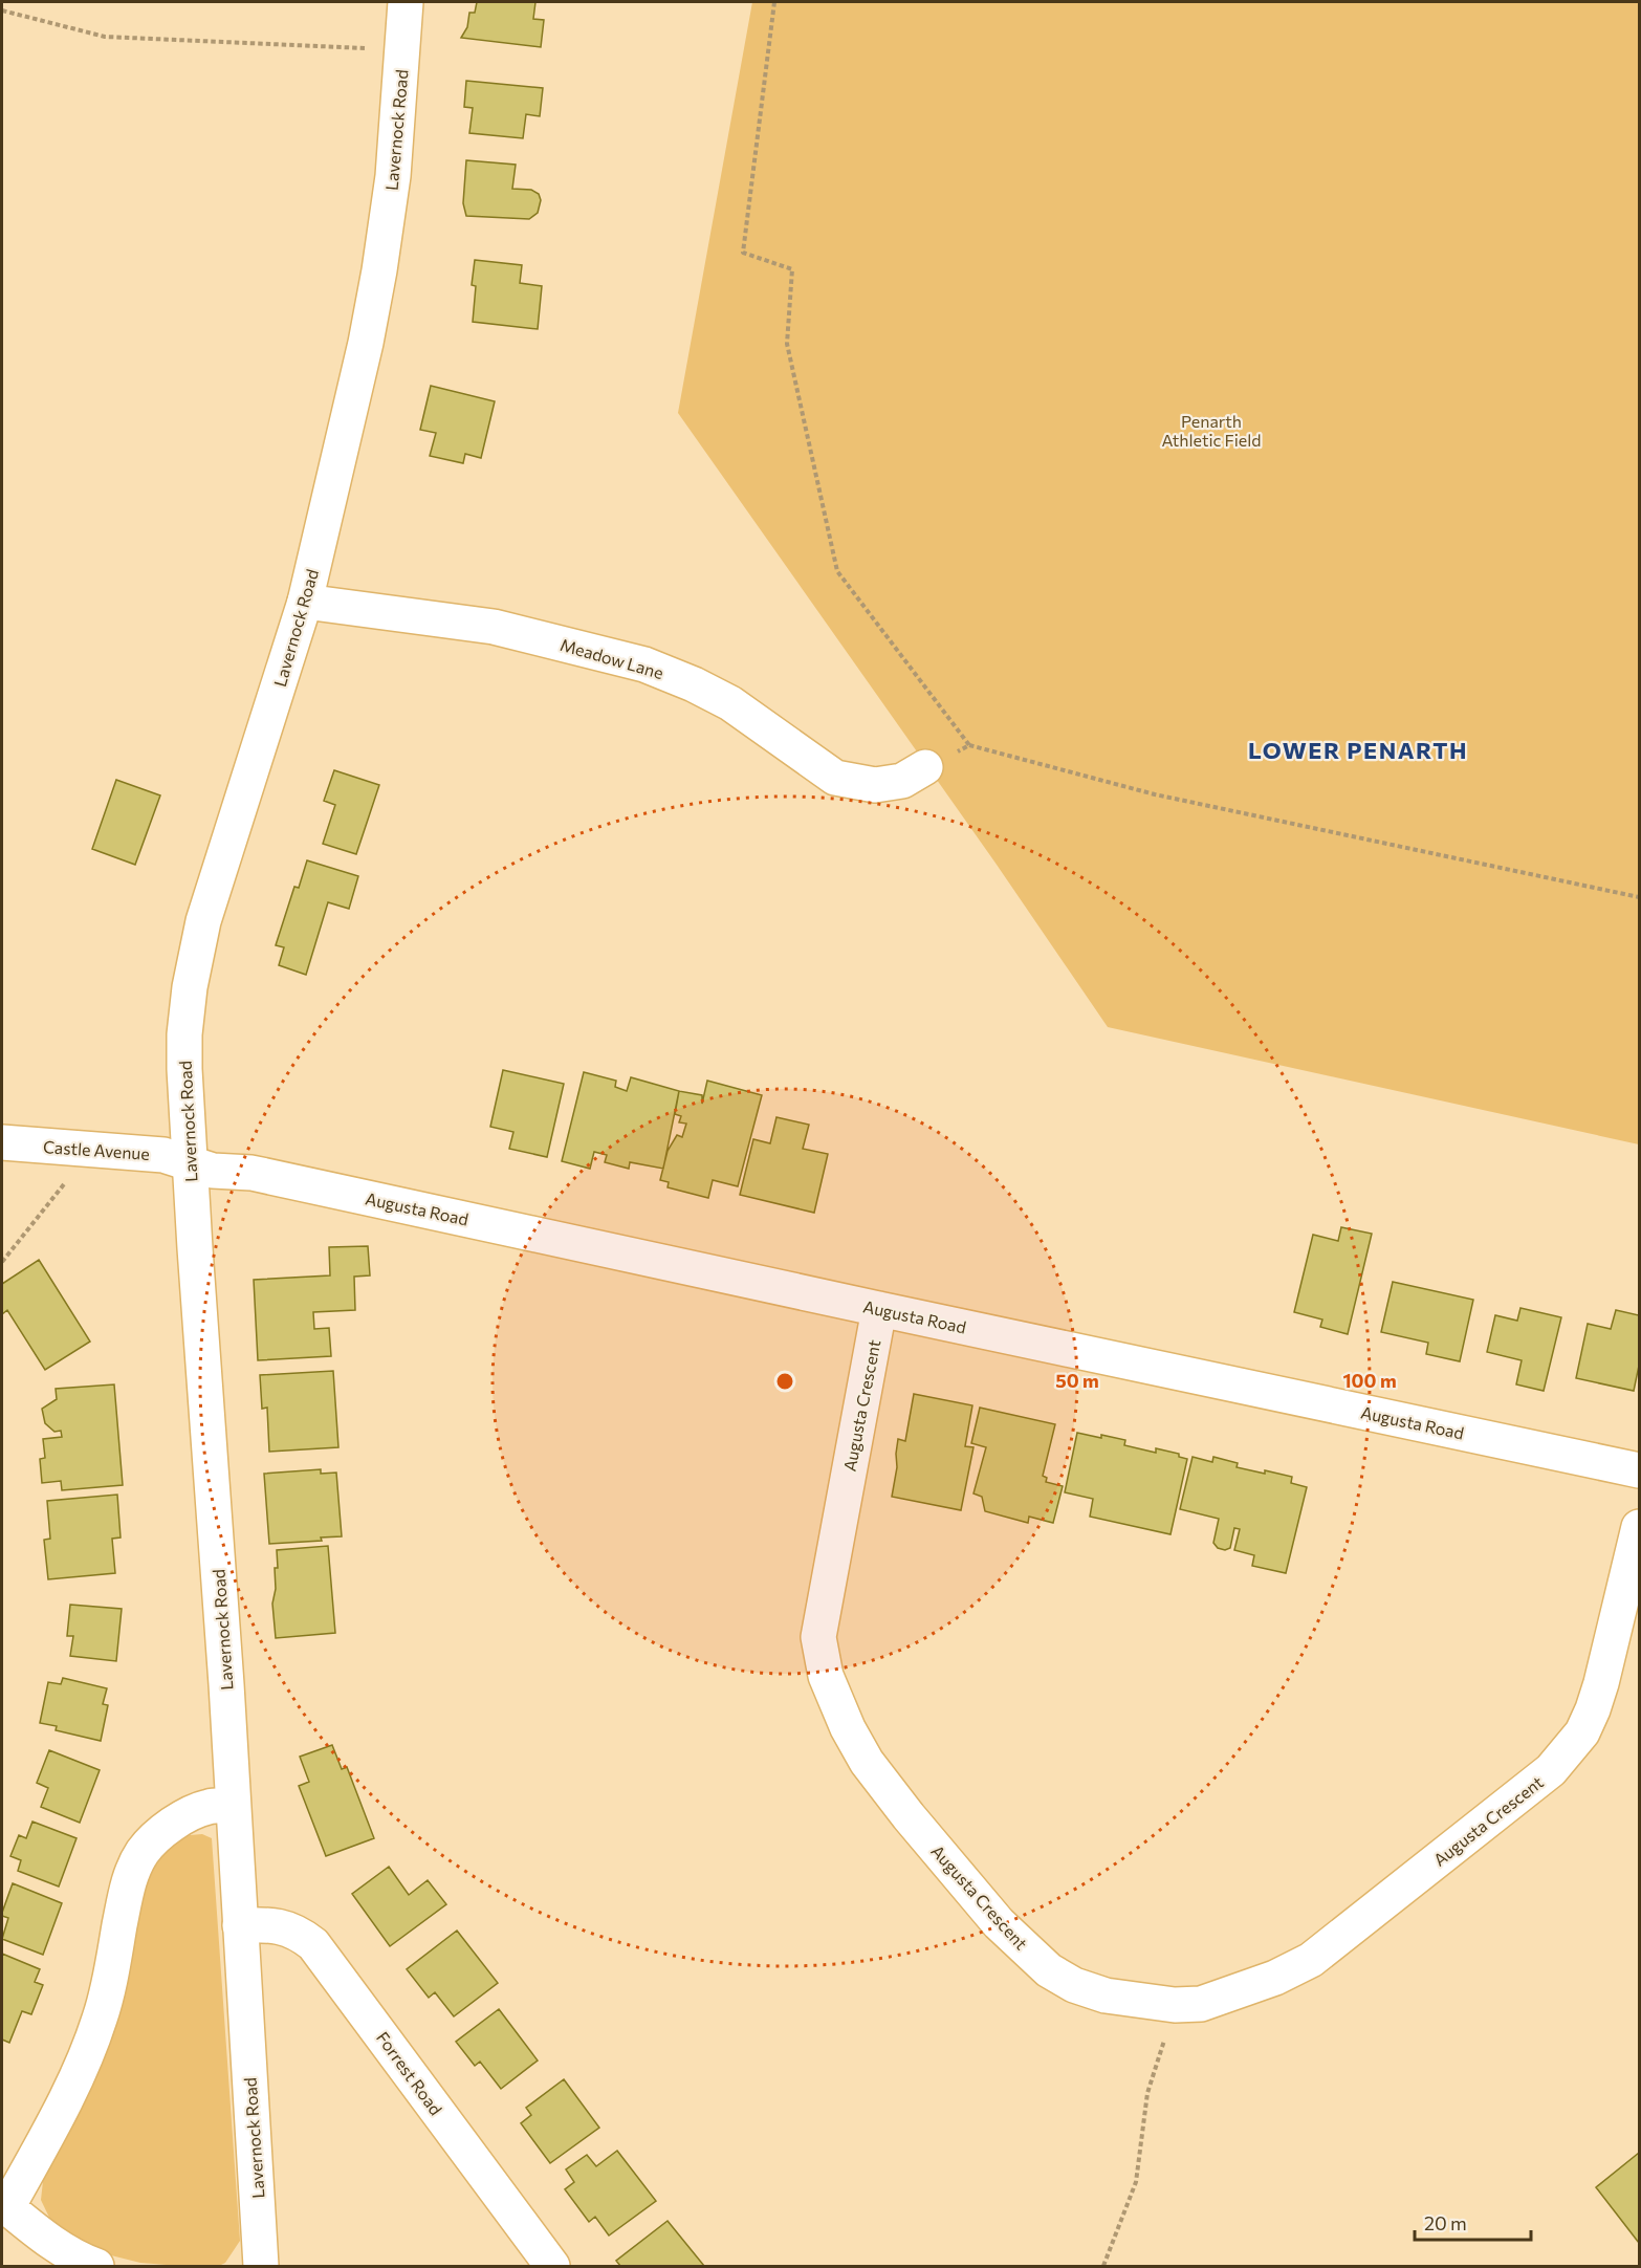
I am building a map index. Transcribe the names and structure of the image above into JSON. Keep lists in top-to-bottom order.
{
  "streets": {
    "street": [
      "Lavernock Road",
      "Meadow Lane",
      "Castle Avenue",
      "Augusta Road",
      "Augusta Crescent",
      "Forrest Road"
    ]
  },
  "crossings": [
    ["Lavernock Road", "Meadow Lane"],
    ["Lavernock Road", "Castle Avenue"],
    ["Lavernock Road", "Augusta Road"],
    ["Lavernock Road", "Forrest Road"],
    ["Castle Avenue", "Augusta Road"],
    ["Augusta Road", "Augusta Crescent"]
  ],
  "districts": ["LOWER PENARTH"],
  "parks": ["Penarth Athletic Field"],
  "scale_bar": "20 m",
  "rings": ["50 m", "100 m"]
}
